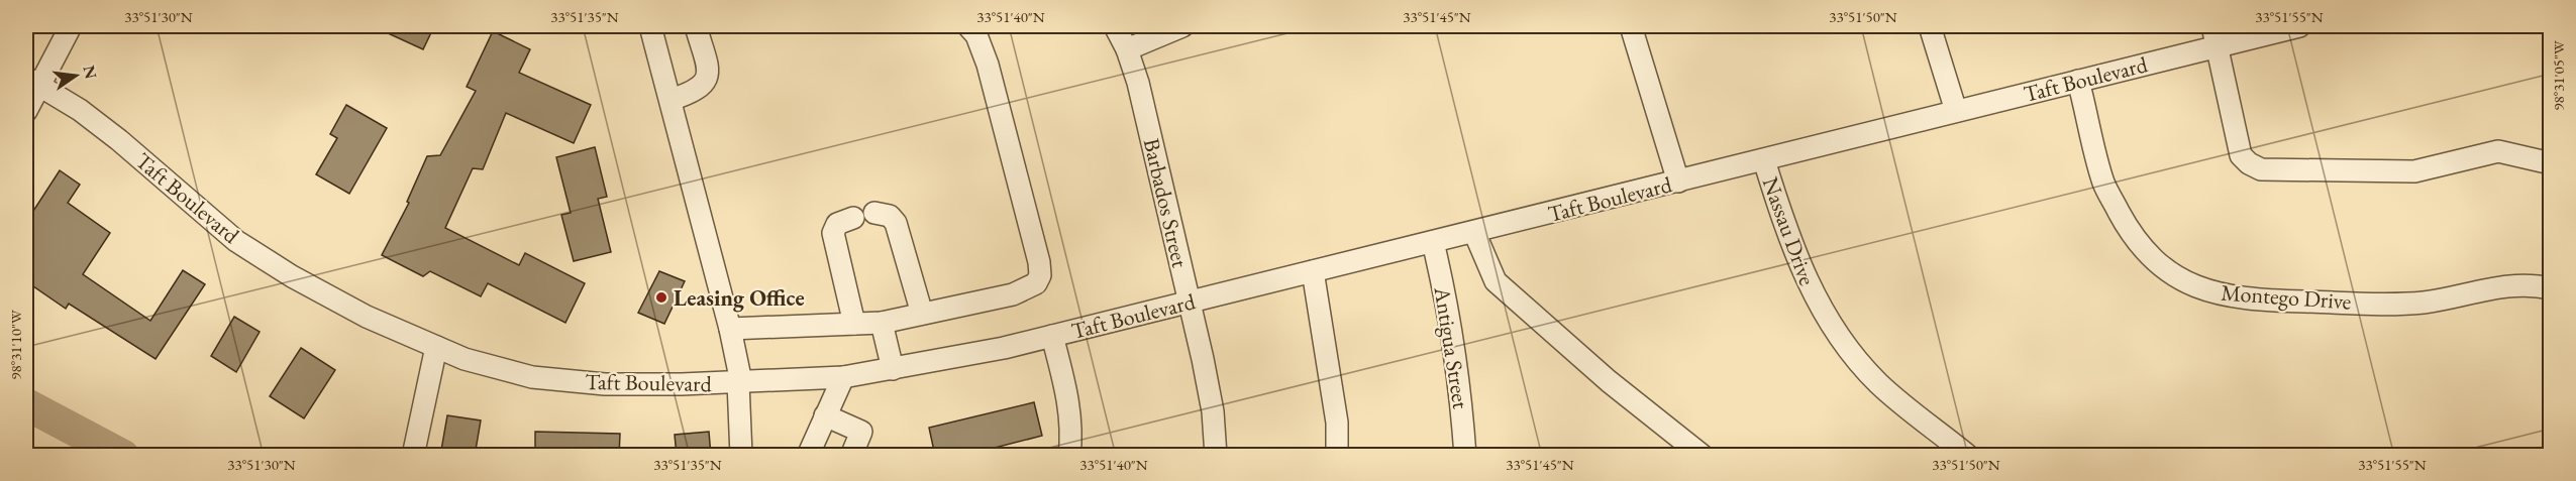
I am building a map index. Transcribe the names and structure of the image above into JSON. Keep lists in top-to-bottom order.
{
  "streets": {
    "street": [
      "Taft Boulevard",
      "Barbados Street",
      "Nassau Drive",
      "Montego Drive",
      "Antigua Street"
    ]
  },
  "crossings": [
    ["Taft Boulevard", "Barbados Street"],
    ["Taft Boulevard", "Nassau Drive"],
    ["Taft Boulevard", "Montego Drive"],
    ["Taft Boulevard", "Antigua Street"]
  ],
  "places": ["Leasing Office"],
  "north": "right",
  "coordinates": [
    "33°51'30\"N",
    "33°51'35\"N",
    "33°51'40\"N",
    "33°51'45\"N",
    "33°51'50\"N",
    "33°51'55\"N",
    "98°31'05\"W",
    "98°31'10\"W"
  ]
}
